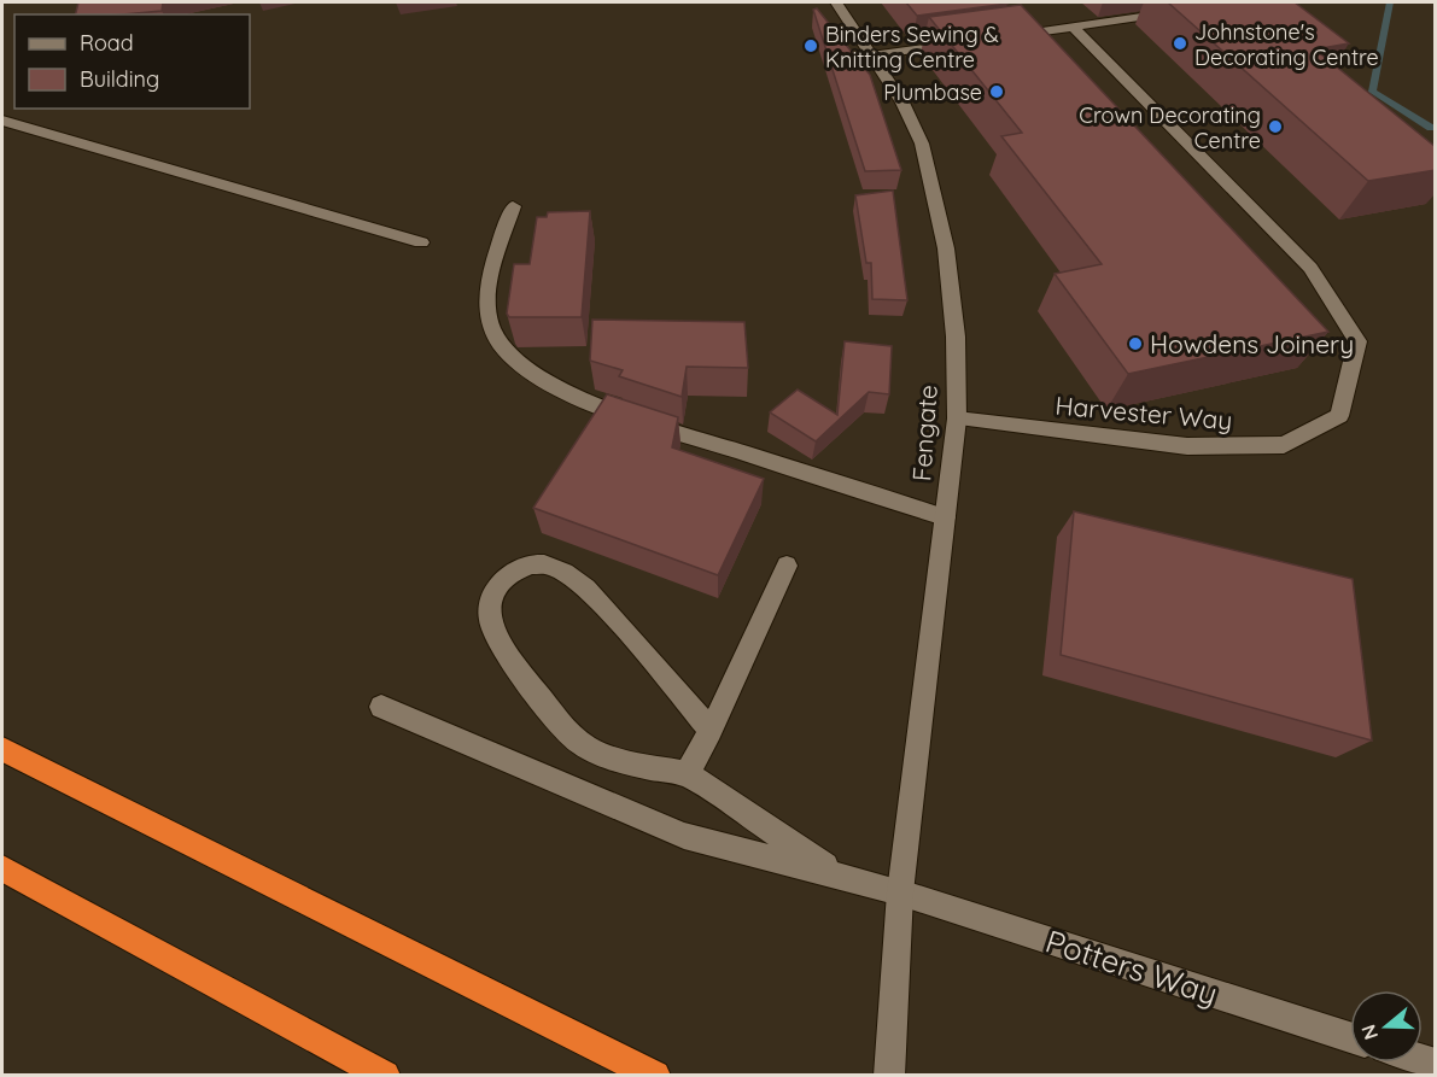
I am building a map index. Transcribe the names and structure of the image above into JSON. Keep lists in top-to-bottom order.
{
  "streets": {
    "street": ["Harvester Way", "Fengate", "Potters Way"]
  },
  "crossings": [
    ["Harvester Way", "Fengate"],
    ["Fengate", "Potters Way"]
  ],
  "places": [
    "Johnstone's Decorating Centre",
    "Binders Sewing & Knitting Centre",
    "Plumbase",
    "Crown Decorating Centre",
    "Howdens Joinery"
  ],
  "legend": ["Road", "Building"],
  "north": "left"
}
